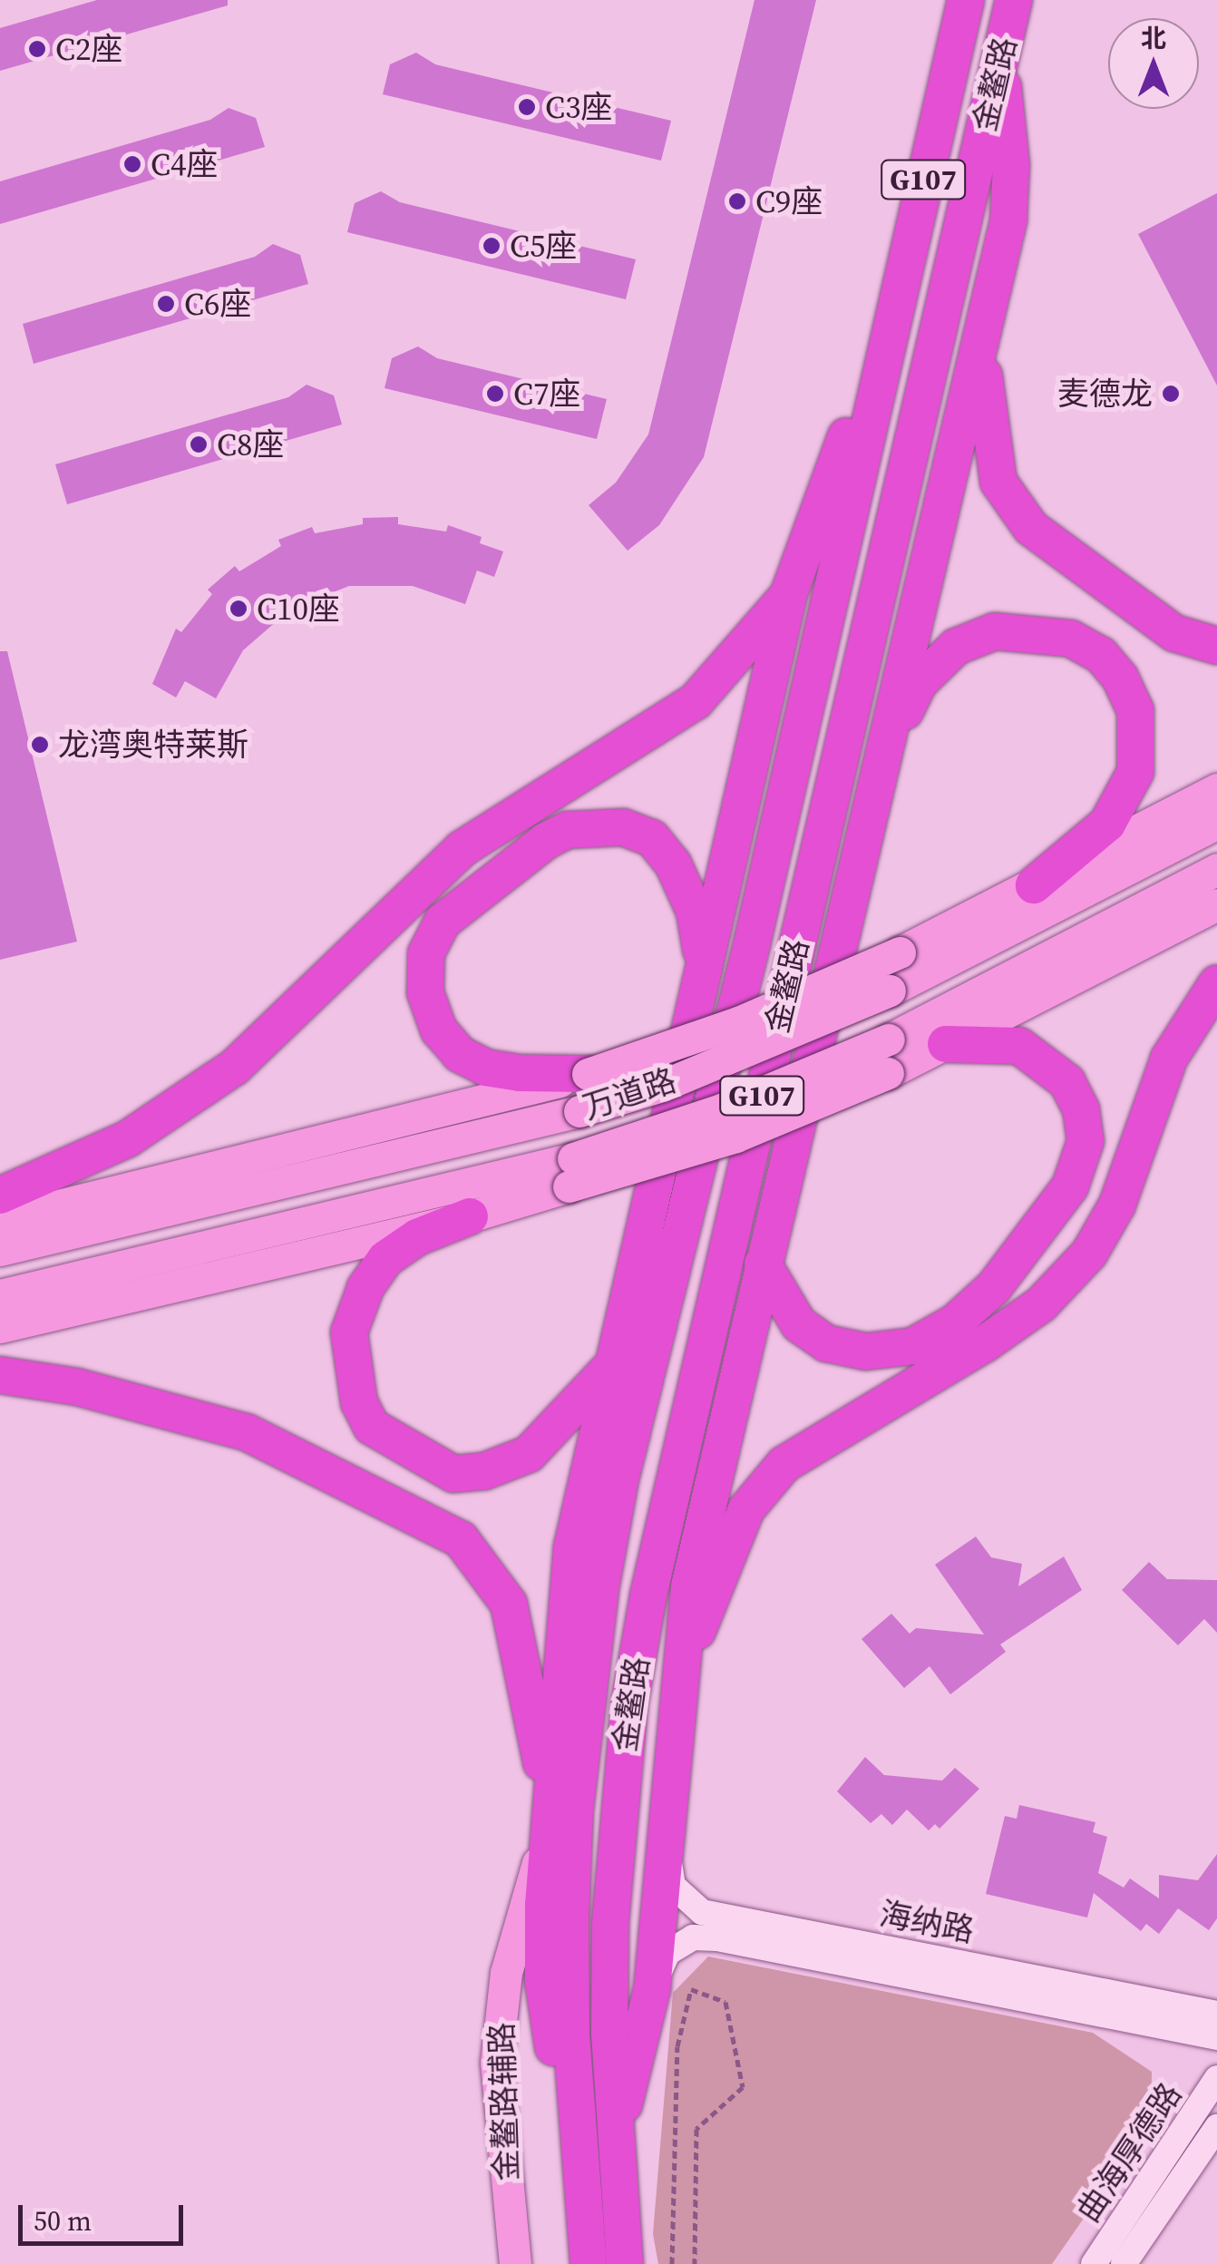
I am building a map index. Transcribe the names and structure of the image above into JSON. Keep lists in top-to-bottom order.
{
  "streets": {
    "highway": ["金鳌路", "G107"],
    "main road": ["万道路", "金鳌路辅路"],
    "street": ["海纳路", "曲海厚德路"]
  },
  "crossings": [
    ["金鳌路", "G107"]
  ],
  "places": [
    "C2座",
    "C3座",
    "C4座",
    "C9座",
    "C5座",
    "C6座",
    "C7座",
    "麦德龙",
    "C8座",
    "C10座",
    "龙湾奥特莱斯"
  ],
  "scale_bar": "50 m",
  "north": "top"
}
